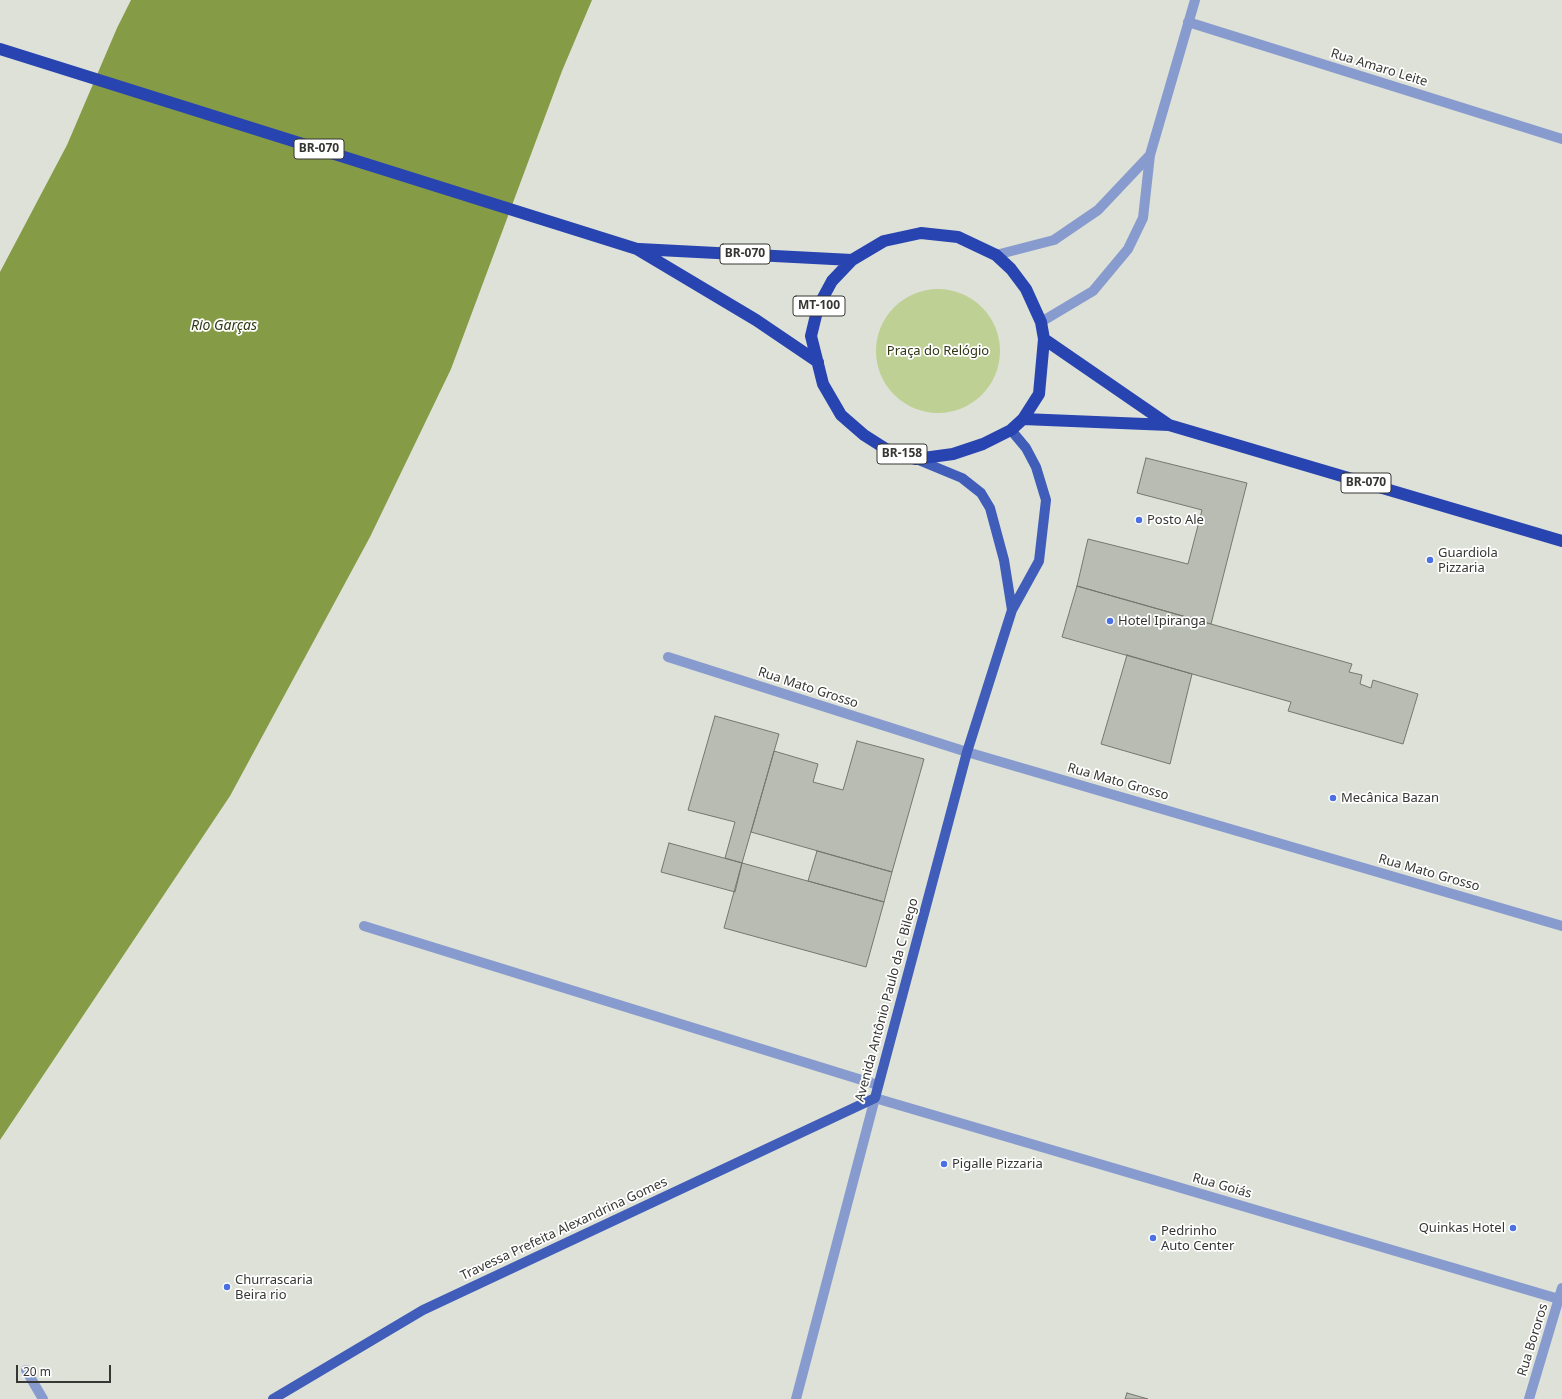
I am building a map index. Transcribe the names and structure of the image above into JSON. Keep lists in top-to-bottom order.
{
  "streets": {
    "highway": ["BR-070", "MT-100", "BR-158"],
    "main road": ["Avenida Antônio Paulo da C Bilego", "Travessa Prefeita Alexandrina Gomes"],
    "street": [
      "Rua Amaro Leite",
      "Rua Mato Grosso",
      "Rua Goiás",
      "Rua Bororos"
    ]
  },
  "crossings": [
    ["BR-070", "MT-100"],
    ["BR-070", "BR-158"],
    ["MT-100", "BR-158"],
    ["BR-158", "Avenida Antônio Paulo da C Bilego"],
    ["Rua Mato Grosso", "Avenida Antônio Paulo da C Bilego"],
    ["Avenida Antônio Paulo da C Bilego", "Rua Goiás"],
    ["Avenida Antônio Paulo da C Bilego", "Travessa Prefeita Alexandrina Gomes"],
    ["Rua Goiás", "Travessa Prefeita Alexandrina Gomes"],
    ["Rua Goiás", "Rua Bororos"]
  ],
  "water": ["Rio Garças"],
  "parks": ["Praça do Relógio"],
  "places": [
    "Posto Ale",
    "Guardiola Pizzaria",
    "Hotel Ipiranga",
    "Mecânica Bazan",
    "Pigalle Pizzaria",
    "Quinkas Hotel",
    "Pedrinho Auto Center",
    "Churrascaria Beira rio"
  ],
  "scale_bar": "20 m"
}
